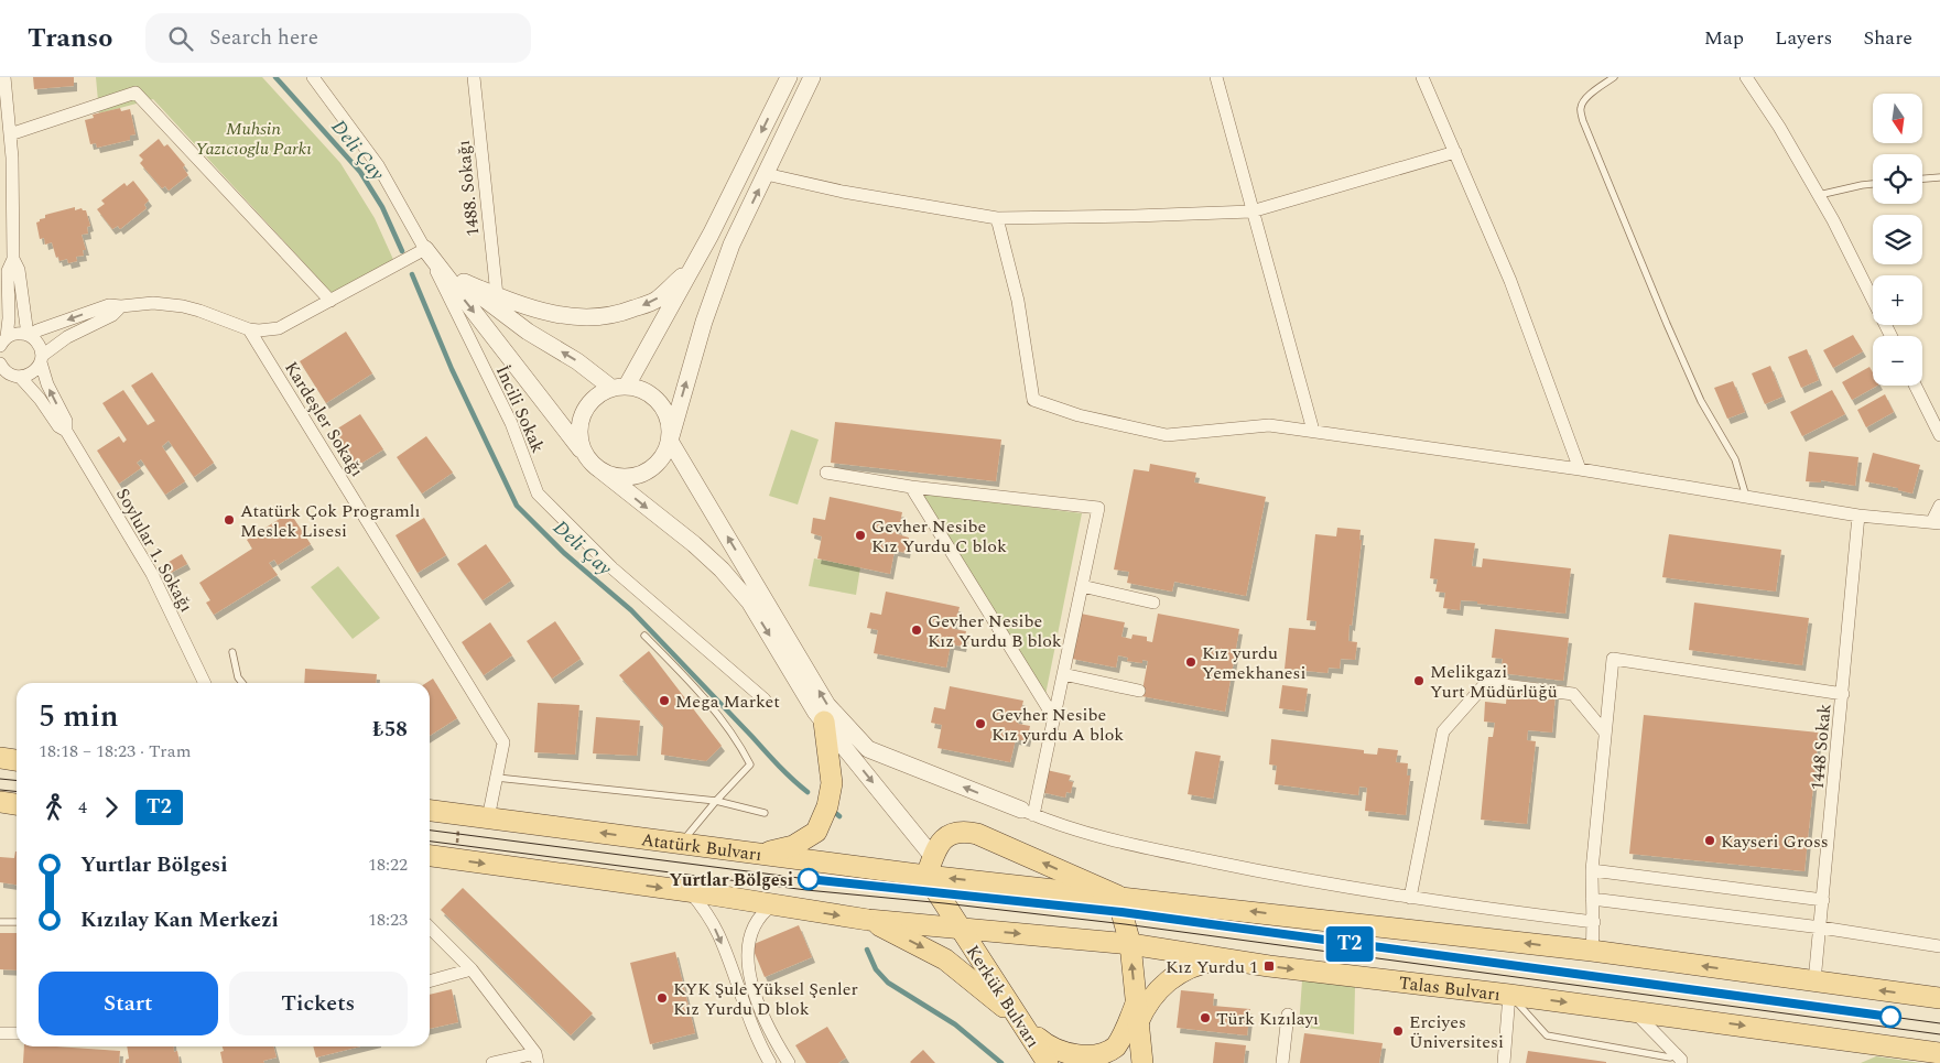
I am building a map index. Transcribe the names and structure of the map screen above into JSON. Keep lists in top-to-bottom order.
{
  "streets": {
    "main road": ["Atatürk Bulvarı", "Talas Bulvarı", "Kerkük Bulvarı"],
    "street": [
      "1488. Sokağı",
      "İncili Sokak",
      "Kardeşler Sokağı",
      "Soylular 1. Sokağı",
      "1448 Sokak"
    ]
  },
  "crossings": [
    ["Kardeşler Sokağı", "Atatürk Bulvarı"],
    ["Atatürk Bulvarı", "Kerkük Bulvarı"],
    ["Talas Bulvarı", "Kerkük Bulvarı"]
  ],
  "water": ["Deli Çay"],
  "parks": ["Muhsin Yazıcıoglu Parkı"],
  "places": {
    "other": [
      "Atatürk Çok Programlı Meslek Lisesi",
      "Gevher Nesibe Kız Yurdu C blok",
      "Gevher Nesibe Kız Yurdu B blok",
      "Kız yurdu Yemekhanesi",
      "Melikgazi Yurt Müdürlüğü",
      "Mega Market",
      "Gevher Nesibe Kız yurdu A blok",
      "Kayseri Gross",
      "Yurtlar Bölgesi",
      "KYK Şule Yüksel Şenler Kız Yurdu D blok",
      "Türk Kızılayı",
      "Erciyes Üniversitesi"
    ],
    "transit": ["Kız Yurdu 1"]
  },
  "lines": ["tram line T2"],
  "north": "bottom",
  "page": {
    "header": "Transo",
    "search": "Search here",
    "nav": ["Map", "Layers", "Share"],
    "on_map": "T2",
    "map_buttons": ["+", "−"],
    "heading": ["5 min", "18:18 – 18:23 · Tram", "₺58"],
    "legs": ["4", "T2"],
    "list": [
      {
        "name": "Yurtlar Bölgesi",
        "value": "18:22"
      },
      {
        "name": "Kızılay Kan Merkezi",
        "value": "18:23"
      }
    ],
    "buttons": ["Start", "Tickets"]
  }
}
